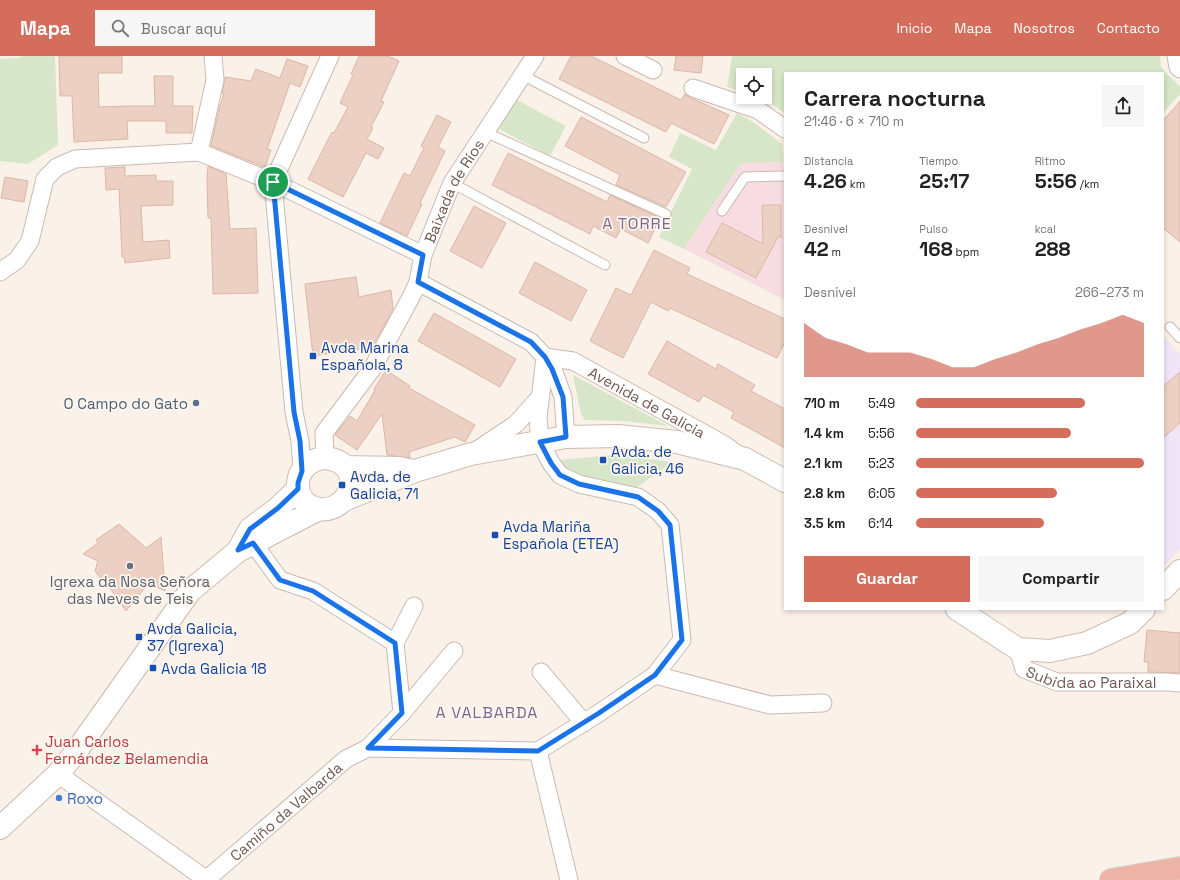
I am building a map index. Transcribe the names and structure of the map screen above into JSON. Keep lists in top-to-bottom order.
{
  "streets": {
    "main road": ["Avenida de Galicia"],
    "street": ["Baixada de Ríos", "Subida ao Paraixal", "Camiño da Valbarda"]
  },
  "crossings": [
    ["Baixada de Ríos", "Avenida de Galicia"]
  ],
  "districts": ["A TORRE", "A VALBARDA"],
  "places": {
    "transit": [
      "Avda Marina Española, 8",
      "Avda. de Galicia, 46",
      "Avda. de Galicia, 71",
      "Avda Mariña Española (ETEA)",
      "Avda Galicia, 37 (Igrexa)",
      "Avda Galicia 18"
    ],
    "other": ["O Campo do Gato", "Igrexa da Nosa Señora das Neves de Teis", "Roxo"],
    "health": ["Juan Carlos Fernández Belamendia"]
  },
  "page": {
    "header": "Mapa",
    "search": "Buscar aquí",
    "nav": [
      "Inicio",
      "Mapa",
      "Nosotros",
      "Contacto"
    ],
    "heading": ["Carrera nocturna", "21:46 · 6 × 710 m"],
    "stats": [
      ["Distancia", "4.26 km"],
      ["Tiempo", "25:17"],
      ["Ritmo", "5:56 /km"],
      ["Desnivel", "42 m"],
      ["Pulso", "168 bpm"],
      ["kcal", "288"]
    ],
    "chart": ["Desnivel", "266–273 m"],
    "list": [
      {
        "name": "710 m",
        "note": "5:49"
      },
      {
        "name": "1.4 km",
        "note": "5:56"
      },
      {
        "name": "2.1 km",
        "note": "5:23"
      },
      {
        "name": "2.8 km",
        "note": "6:05"
      },
      {
        "name": "3.5 km",
        "note": "6:14"
      }
    ],
    "buttons": ["Guardar", "Compartir"]
  }
}
